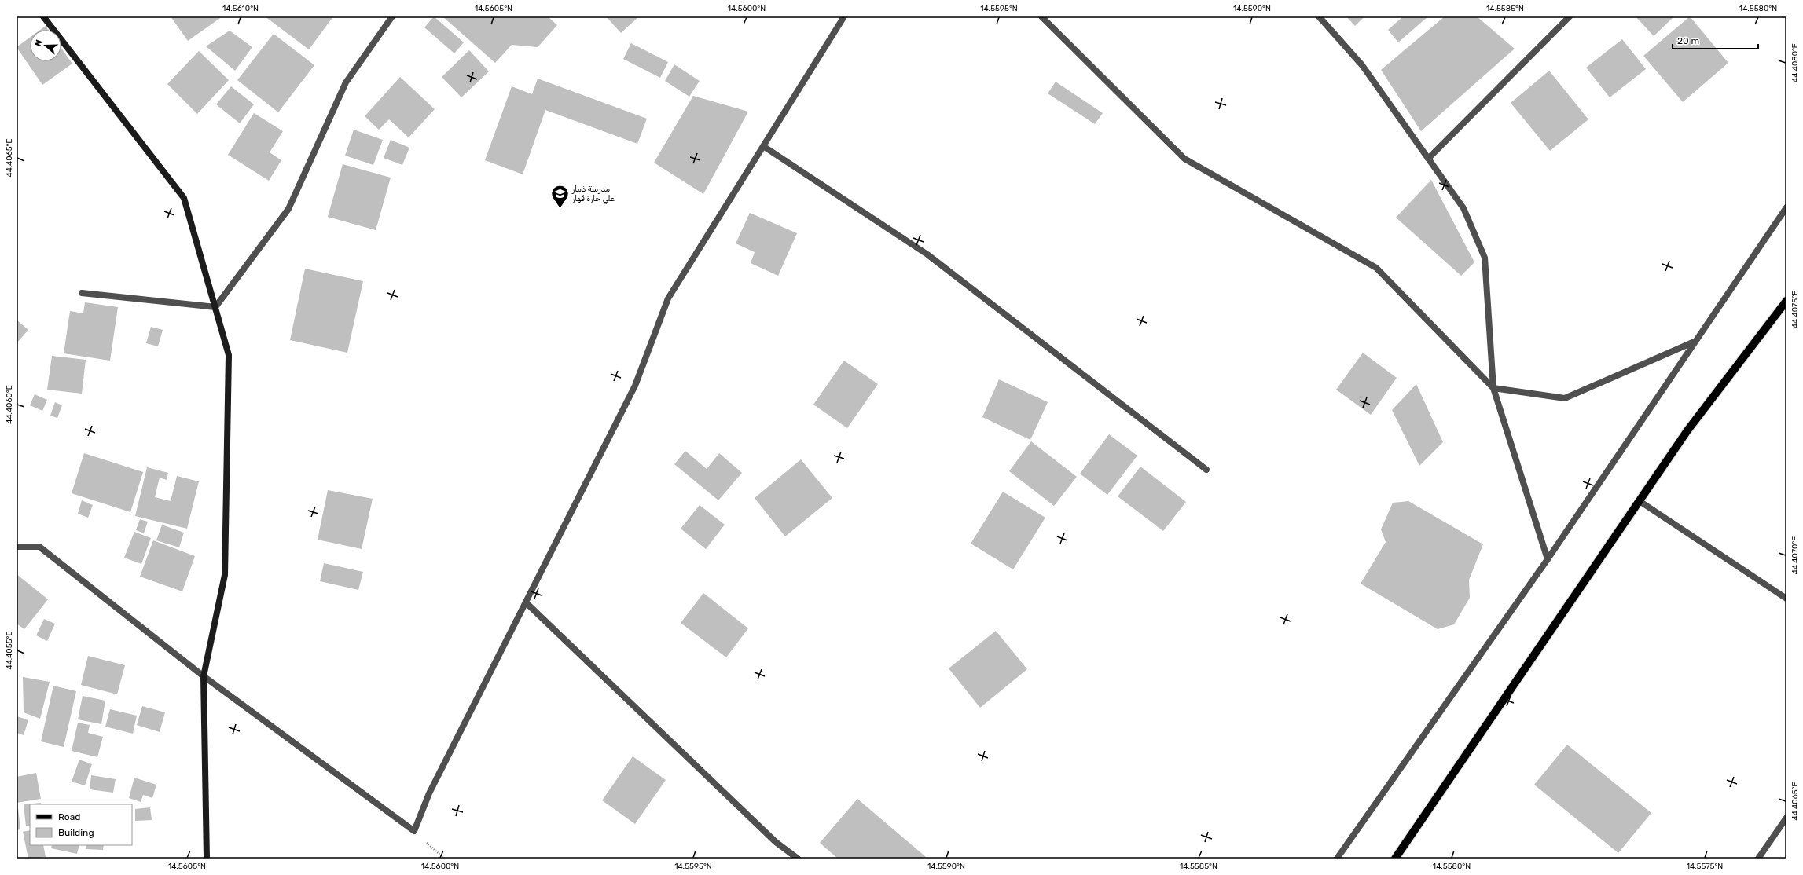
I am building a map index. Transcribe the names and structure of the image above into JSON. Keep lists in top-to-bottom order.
{
  "places": {
    "school or university": ["مدرسة ذمار علي حارة قهار"]
  },
  "legend": ["Road", "Building"],
  "scale_bar": "20 m",
  "north": "left",
  "coordinates": [
    "14.5610°N",
    "14.5605°N",
    "14.5600°N",
    "14.5595°N",
    "14.5590°N",
    "14.5585°N",
    "14.5580°N",
    "44.4080°E",
    "44.4065°E",
    "44.4075°E",
    "44.4060°E",
    "44.4070°E",
    "44.4055°E",
    "14.5575°N"
  ]
}
